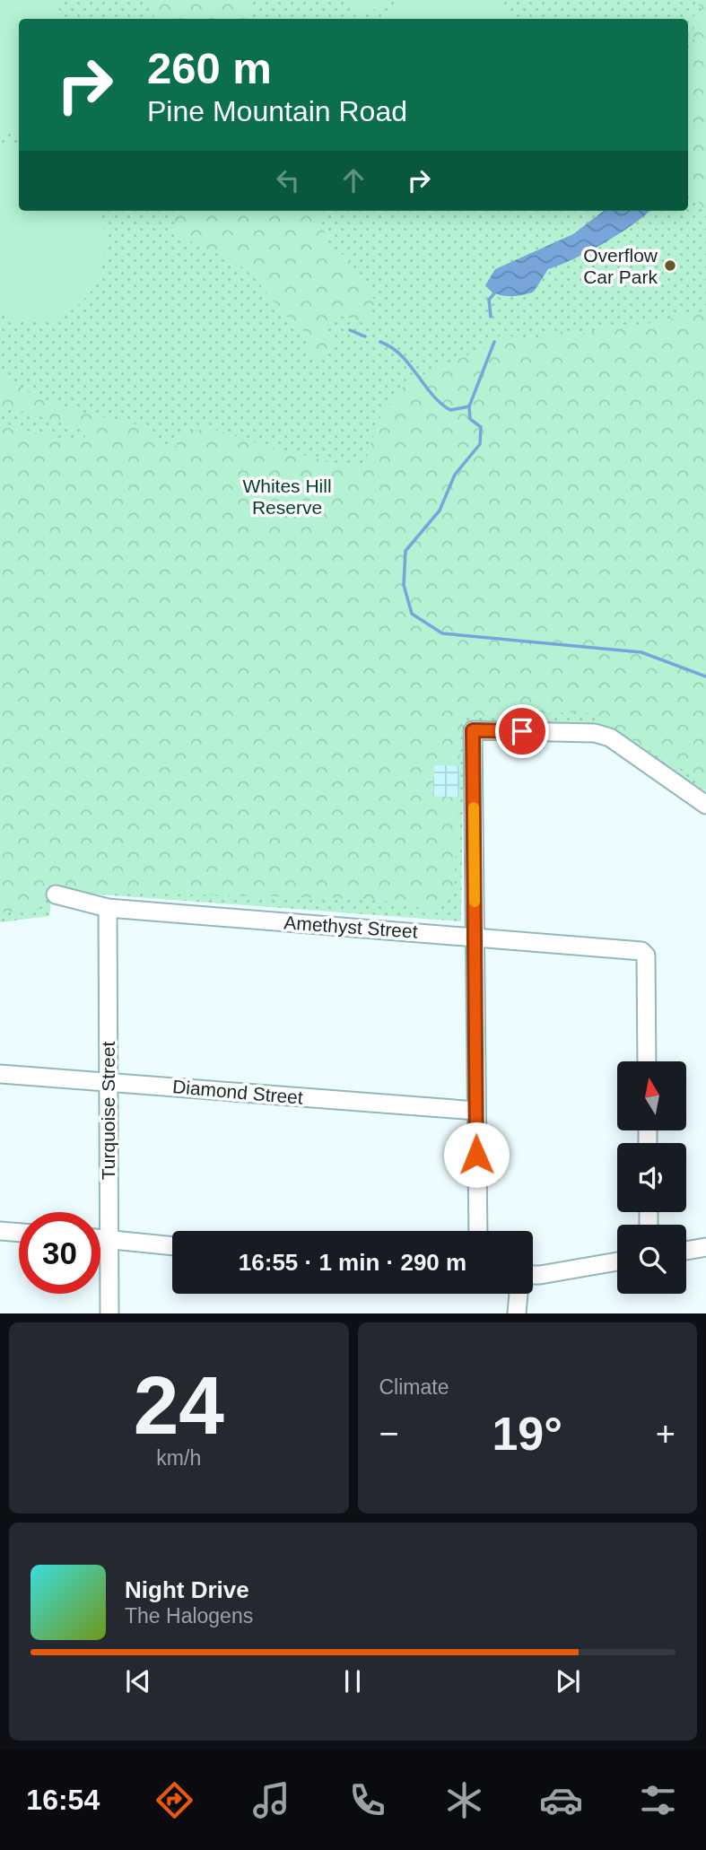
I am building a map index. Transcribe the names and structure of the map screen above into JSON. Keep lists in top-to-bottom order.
{
  "streets": {
    "street": ["Amethyst Street", "Diamond Street", "Turquoise Street"]
  },
  "crossings": [
    ["Amethyst Street", "Turquoise Street"],
    ["Diamond Street", "Turquoise Street"]
  ],
  "parks": ["Whites Hill Reserve"],
  "places": ["Overflow Car Park"],
  "north": "top",
  "page": {
    "turn": ["260 m", "Pine Mountain Road"],
    "limit": "30",
    "trip": "16:55 · 1 min · 290 m",
    "tile": [
      ["24", "km/h"],
      "Climate"
    ],
    "heat": ["−", "19°", "+"],
    "song": ["Night Drive", "The Halogens"],
    "tabs": "16:54"
  }
}
